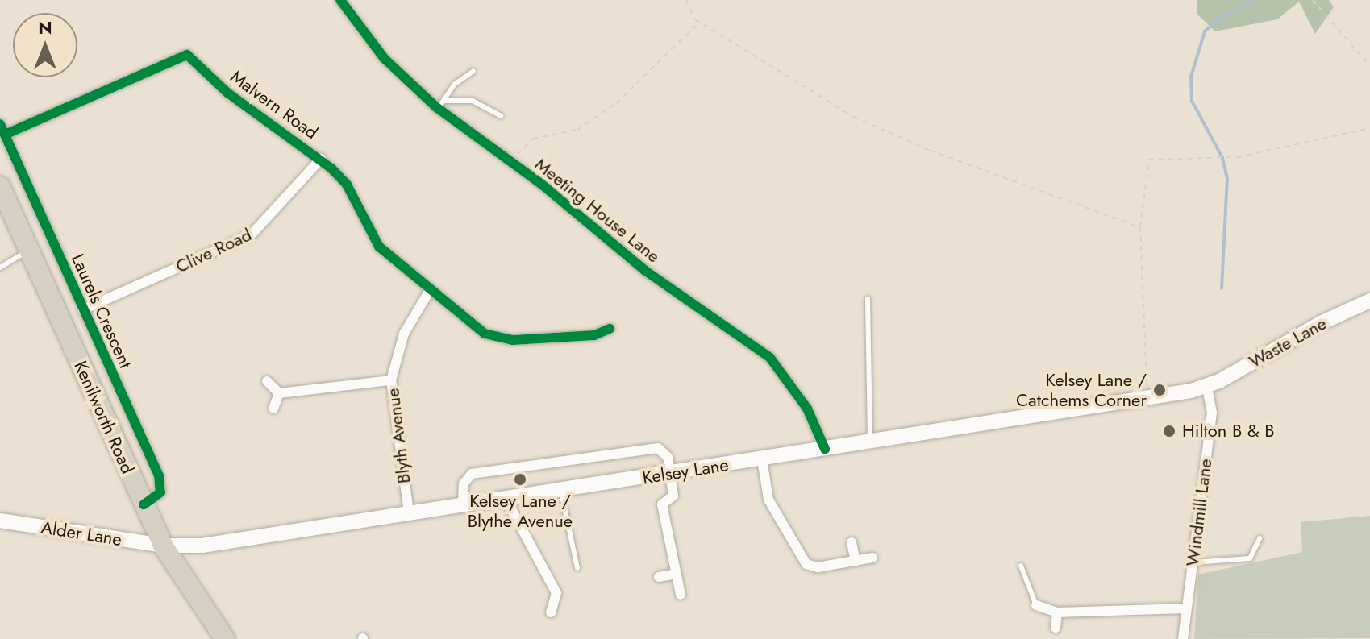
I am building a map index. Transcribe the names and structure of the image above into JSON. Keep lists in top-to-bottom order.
{
  "streets": {
    "highway": ["Kenilworth Road"],
    "main road": ["Waste Lane", "Kelsey Lane", "Alder Lane"],
    "street": [
      "Malvern Road",
      "Meeting House Lane",
      "Clive Road",
      "Laurels Crescent",
      "Blyth Avenue",
      "Windmill Lane"
    ]
  },
  "crossings": [
    ["Malvern Road", "Clive Road"],
    ["Malvern Road", "Laurels Crescent"],
    ["Meeting House Lane", "Kelsey Lane"],
    ["Clive Road", "Laurels Crescent"],
    ["Laurels Crescent", "Kenilworth Road"],
    ["Waste Lane", "Kelsey Lane"],
    ["Waste Lane", "Windmill Lane"],
    ["Kenilworth Road", "Kelsey Lane"],
    ["Kenilworth Road", "Alder Lane"],
    ["Blyth Avenue", "Kelsey Lane"],
    ["Kelsey Lane", "Windmill Lane"],
    ["Kelsey Lane", "Alder Lane"]
  ],
  "places": ["Kelsey Lane / Catchems Corner", "Hilton B & B", "Kelsey Lane / Blythe Avenue"],
  "north": "top"
}
